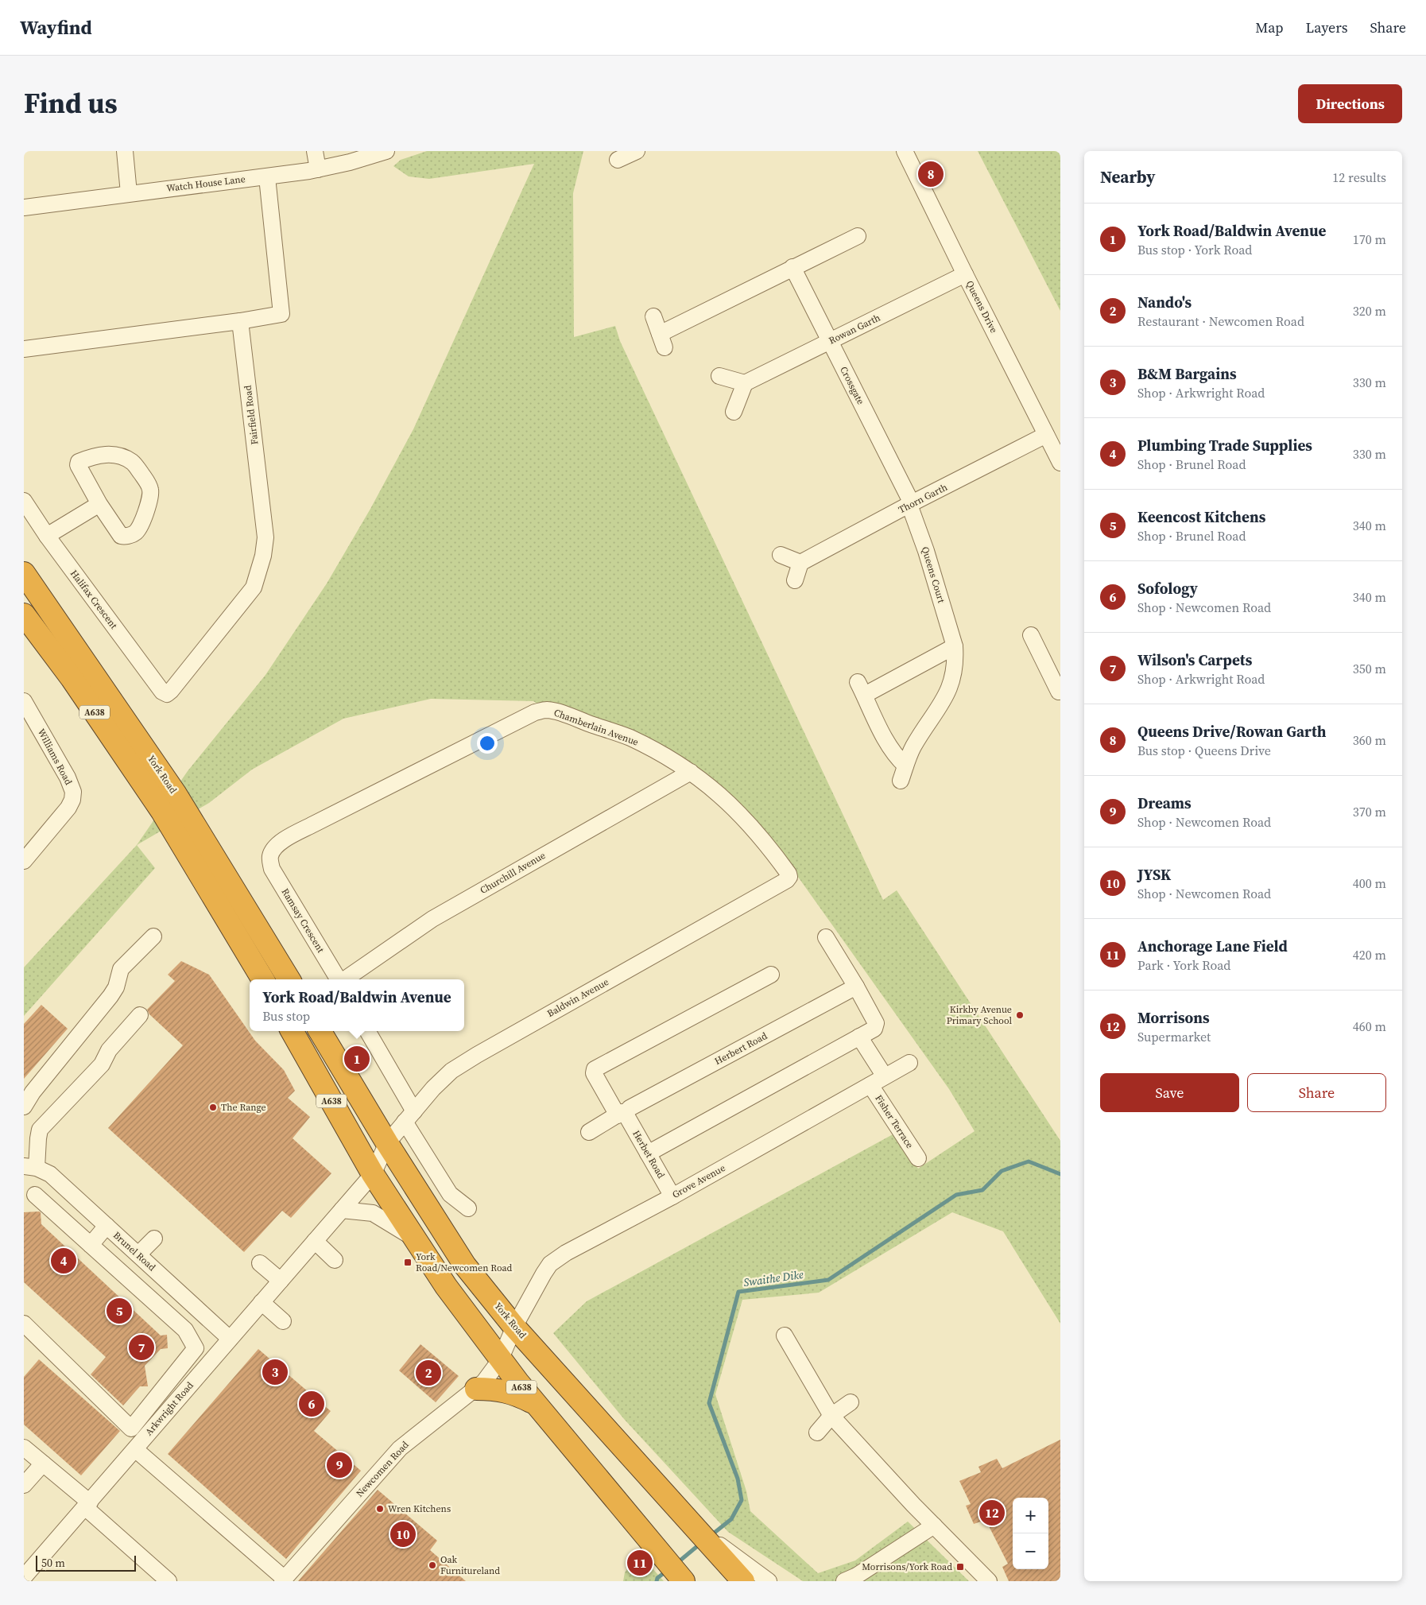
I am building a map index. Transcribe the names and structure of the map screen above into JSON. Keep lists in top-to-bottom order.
{
  "streets": {
    "highway": ["A638", "York Road"],
    "street": [
      "Watch House Lane",
      "Queens Drive",
      "Rowan Garth",
      "Crossgate",
      "Fairfield Road",
      "Thorn Garth",
      "Queens Court",
      "Halifax Crescent",
      "Chamberlain Avenue",
      "Williams Road",
      "Churchill Avenue",
      "Ramsay Crescent",
      "Baldwin Avenue",
      "Herbert Road",
      "Fisher Terrace",
      "Herbet Road",
      "Grove Avenue",
      "Brunel Road",
      "Arkwright Road",
      "Newcomen Road"
    ]
  },
  "crossings": [
    ["Queens Drive", "Rowan Garth"],
    ["Queens Drive", "Thorn Garth"],
    ["Rowan Garth", "Crossgate"],
    ["Crossgate", "Thorn Garth"],
    ["Crossgate", "Queens Court"],
    ["Fairfield Road", "Halifax Crescent"],
    ["Thorn Garth", "Queens Court"],
    ["A638", "Arkwright Road"],
    ["A638", "Newcomen Road"],
    ["Chamberlain Avenue", "Churchill Avenue"],
    ["Chamberlain Avenue", "Ramsay Crescent"],
    ["Chamberlain Avenue", "Baldwin Avenue"],
    ["York Road", "Baldwin Avenue"],
    ["York Road", "Grove Avenue"],
    ["York Road", "Arkwright Road"],
    ["York Road", "Newcomen Road"],
    ["Baldwin Avenue", "Arkwright Road"],
    ["Herbert Road", "Herbet Road"],
    ["Fisher Terrace", "Grove Avenue"],
    ["Herbet Road", "Grove Avenue"],
    ["Grove Avenue", "Newcomen Road"],
    ["Brunel Road", "Arkwright Road"]
  ],
  "water": ["Swaithe Dike"],
  "places": {
    "other": [
      "Kirkby Avenue Primary School",
      "The Range",
      "Wren Kitchens",
      "Oak Furnitureland"
    ],
    "transit": ["York Road/Newcomen Road", "Morrisons/York Road"]
  },
  "scale_bar": "50 m",
  "page": {
    "header": "Wayfind",
    "nav": ["Map", "Layers", "Share"],
    "title": "Find us",
    "buttons": [
      "Directions",
      ["Save", "Share"]
    ],
    "heading": ["Nearby", "12 results"],
    "pins": [
      "8",
      "1",
      "4",
      "5",
      "7",
      "3",
      "2",
      "6",
      "9",
      "12",
      "10",
      "11"
    ],
    "list": [
      {
        "mark": "1",
        "name": "York Road/Baldwin Avenue",
        "note": "Bus stop · York Road",
        "value": "170 m"
      },
      {
        "mark": "2",
        "name": "Nando's",
        "note": "Restaurant · Newcomen Road",
        "value": "320 m"
      },
      {
        "mark": "3",
        "name": "B&M Bargains",
        "note": "Shop · Arkwright Road",
        "value": "330 m"
      },
      {
        "mark": "4",
        "name": "Plumbing Trade Supplies",
        "note": "Shop · Brunel Road",
        "value": "330 m"
      },
      {
        "mark": "5",
        "name": "Keencost Kitchens",
        "note": "Shop · Brunel Road",
        "value": "340 m"
      },
      {
        "mark": "6",
        "name": "Sofology",
        "note": "Shop · Newcomen Road",
        "value": "340 m"
      },
      {
        "mark": "7",
        "name": "Wilson's Carpets",
        "note": "Shop · Arkwright Road",
        "value": "350 m"
      },
      {
        "mark": "8",
        "name": "Queens Drive/Rowan Garth",
        "note": "Bus stop · Queens Drive",
        "value": "360 m"
      },
      {
        "mark": "9",
        "name": "Dreams",
        "note": "Shop · Newcomen Road",
        "value": "370 m"
      },
      {
        "mark": "10",
        "name": "JYSK",
        "note": "Shop · Newcomen Road",
        "value": "400 m"
      },
      {
        "mark": "11",
        "name": "Anchorage Lane Field",
        "note": "Park · York Road",
        "value": "420 m"
      },
      {
        "mark": "12",
        "name": "Morrisons",
        "note": "Supermarket",
        "value": "460 m"
      }
    ],
    "popup": ["York Road/Baldwin Avenue", "Bus stop"],
    "map_buttons": ["+", "−"],
    "scale": "50 m"
  }
}
